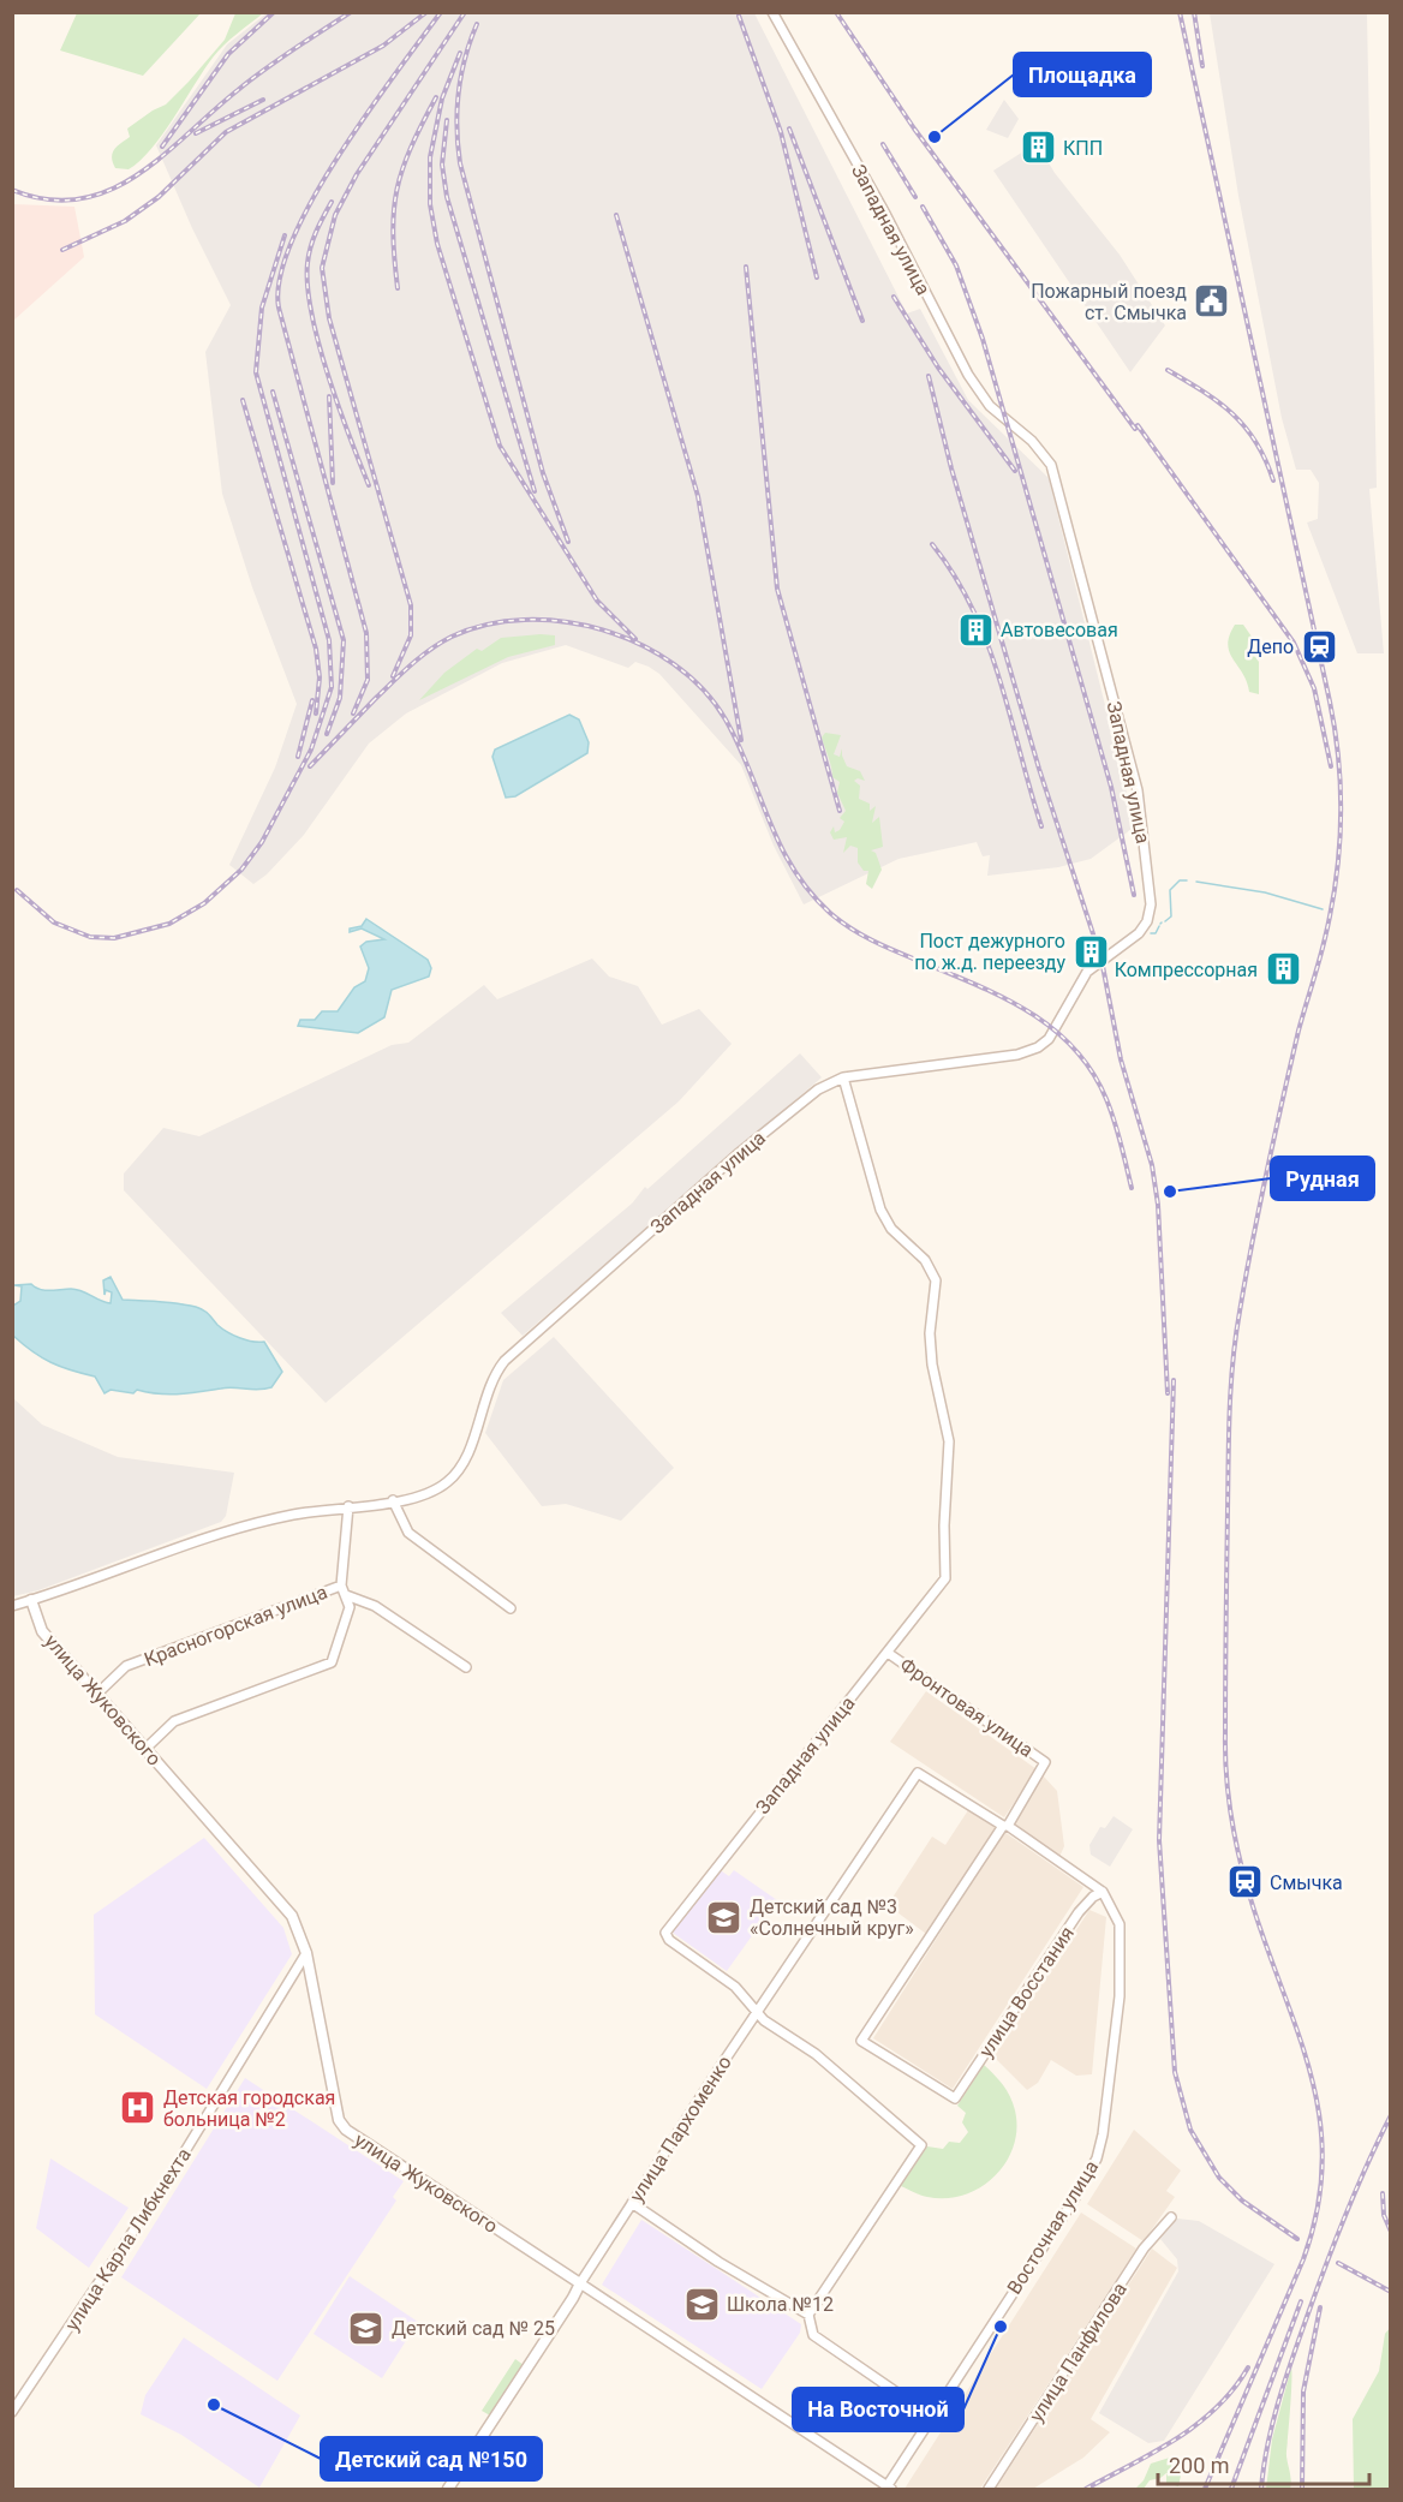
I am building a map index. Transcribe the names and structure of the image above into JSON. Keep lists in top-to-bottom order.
{
  "streets": {
    "street": [
      "Западная улица",
      "Красногорская улица",
      "улица Жуковского",
      "Фронтовая улица",
      "улица Восстания",
      "улица Пархоменко",
      "Восточная улица",
      "улица Карла Либкнехта",
      "улица Панфилова"
    ]
  },
  "crossings": [
    ["Западная улица", "улица Жуковского"],
    ["Западная улица", "Фронтовая улица"],
    ["Западная улица", "улица Пархоменко"],
    ["Красногорская улица", "улица Жуковского"],
    ["улица Жуковского", "улица Пархоменко"],
    ["улица Жуковского", "Восточная улица"],
    ["улица Жуковского", "улица Карла Либкнехта"],
    ["Фронтовая улица", "улица Восстания"],
    ["Фронтовая улица", "улица Пархоменко"],
    ["улица Восстания", "улица Пархоменко"],
    ["улица Восстания", "Восточная улица"]
  ],
  "places": {
    "other": [
      "Площадка",
      "Рудная",
      "На Восточной",
      "Детский сад №150"
    ],
    "building": [
      "КПП",
      "Автовесовая",
      "Пост дежурного по ж.д. переезду",
      "Компрессорная"
    ],
    "public building": ["Пожарный поезд ст. Смычка"],
    "station": ["Депо", "Смычка"],
    "school or university": ["Детский сад №3 «Солнечный круг»", "Школа №12", "Детский сад № 25"],
    "hospital": ["Детская городская больница №2"]
  },
  "scale_bar": "200 m"
}
